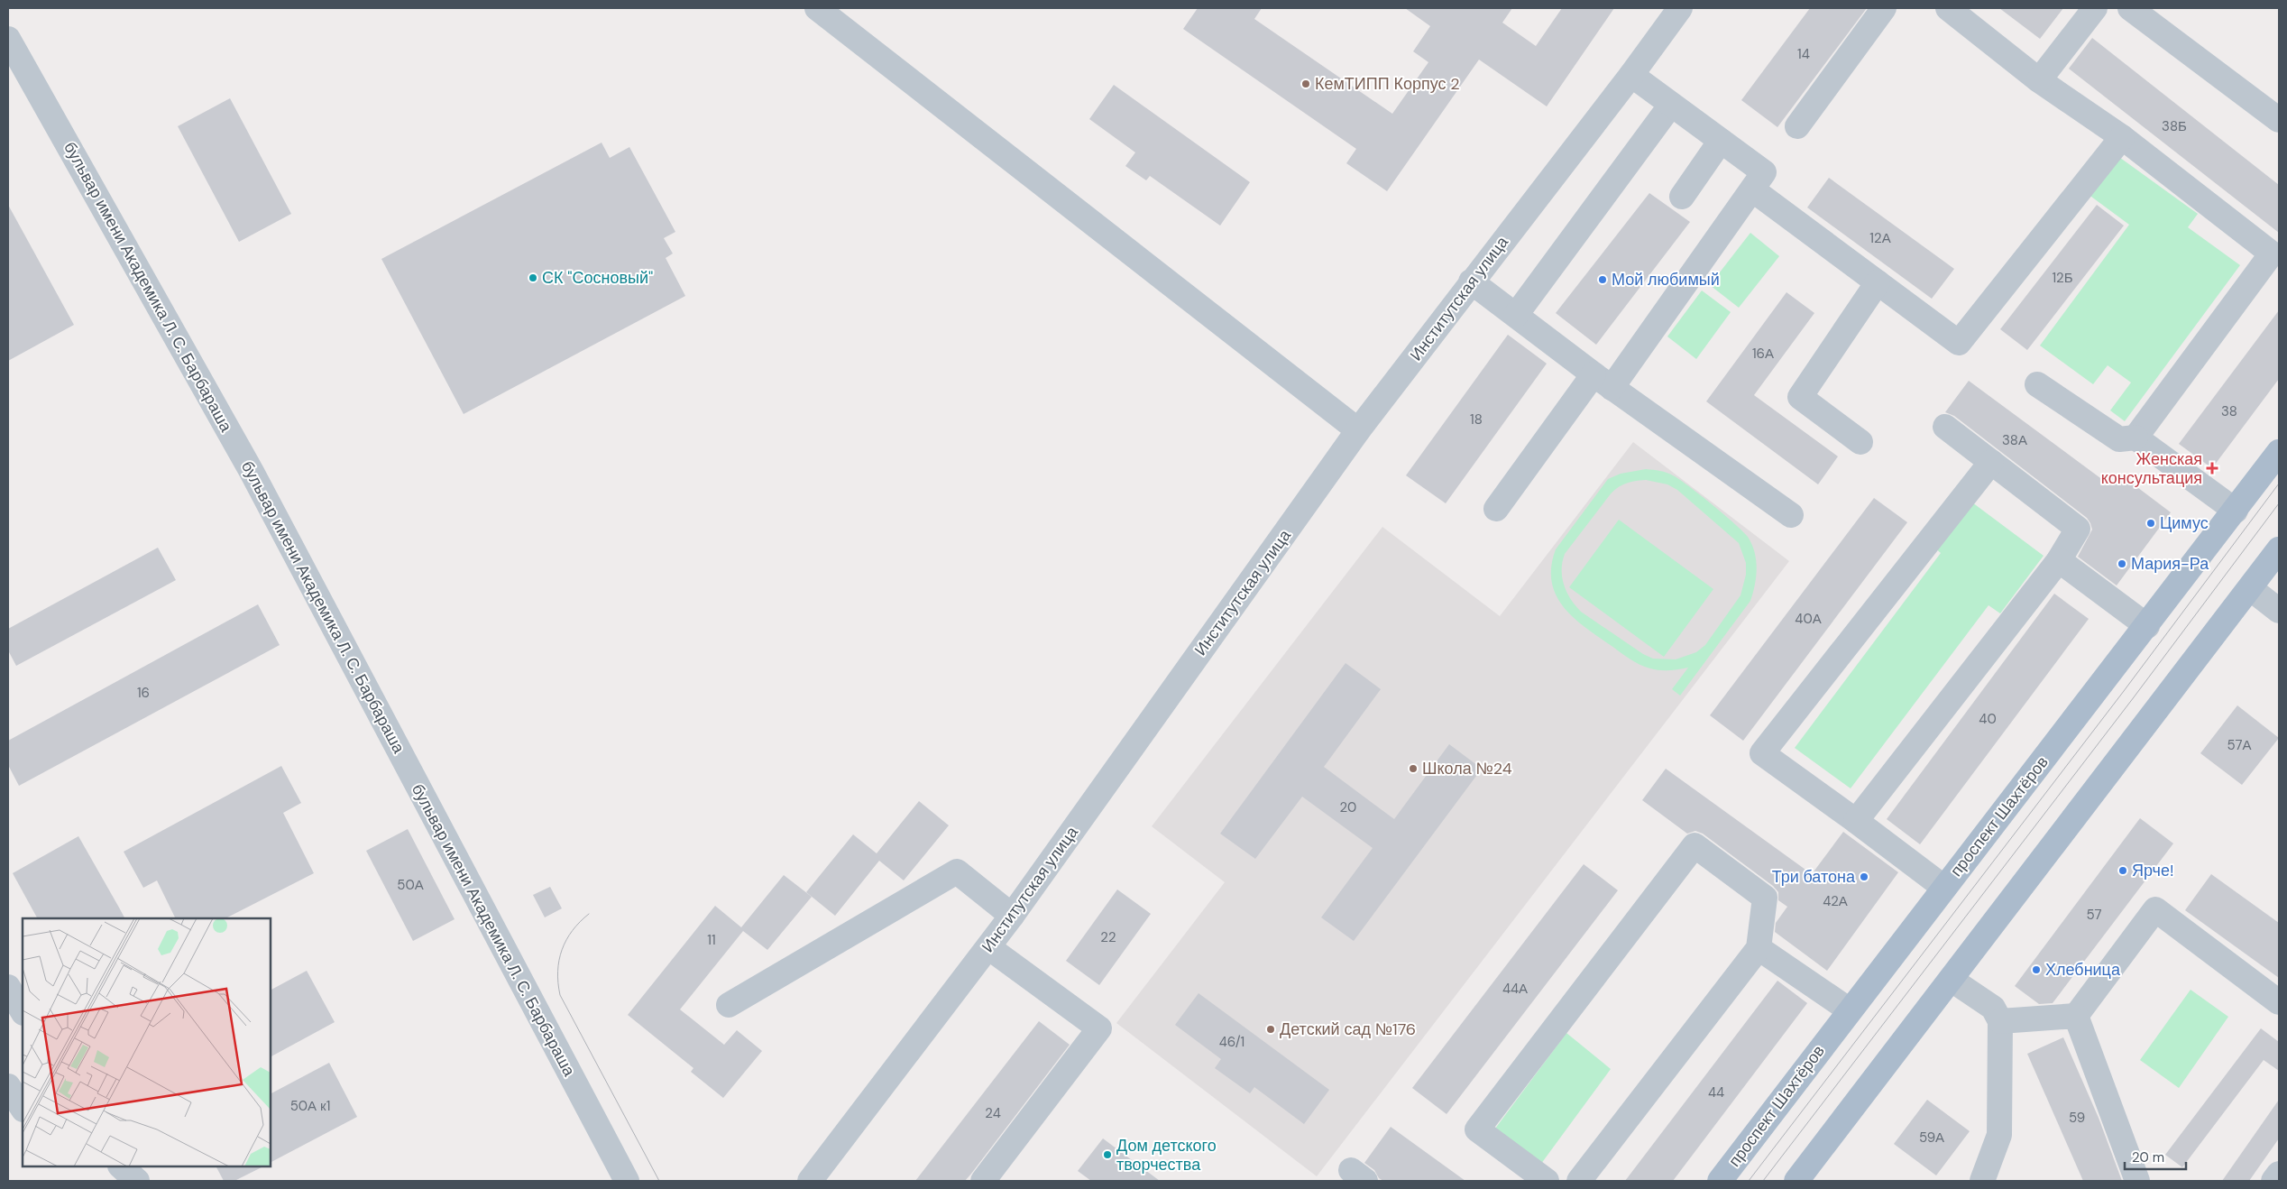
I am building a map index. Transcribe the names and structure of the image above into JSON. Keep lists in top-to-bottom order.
{
  "streets": {
    "main road": ["проспект Шахтёров"],
    "street": ["бульвар имени Академика Л. С. Барбараша", "Институтская улица"]
  },
  "places": {
    "other": [
      "КемТИПП Корпус 2",
      "СК \"Сосновый\"",
      "Мой любимый",
      "Цимус",
      "Мария-Ра",
      "Школа №24",
      "Ярче!",
      "Три батона",
      "Хлебница",
      "Детский сад №176",
      "Дом детского творчества"
    ],
    "health": ["Женская консультация"]
  },
  "house_numbers": [
    "14",
    "38Б",
    "12А",
    "12Б",
    "16А",
    "38",
    "18",
    "38А",
    "40А",
    "16",
    "40",
    "57А",
    "20",
    "50А",
    "42А",
    "57",
    "22",
    "11",
    "44А",
    "46/1",
    "44",
    "50А к1",
    "24",
    "59",
    "59А"
  ],
  "scale_bar": "20 m"
}
